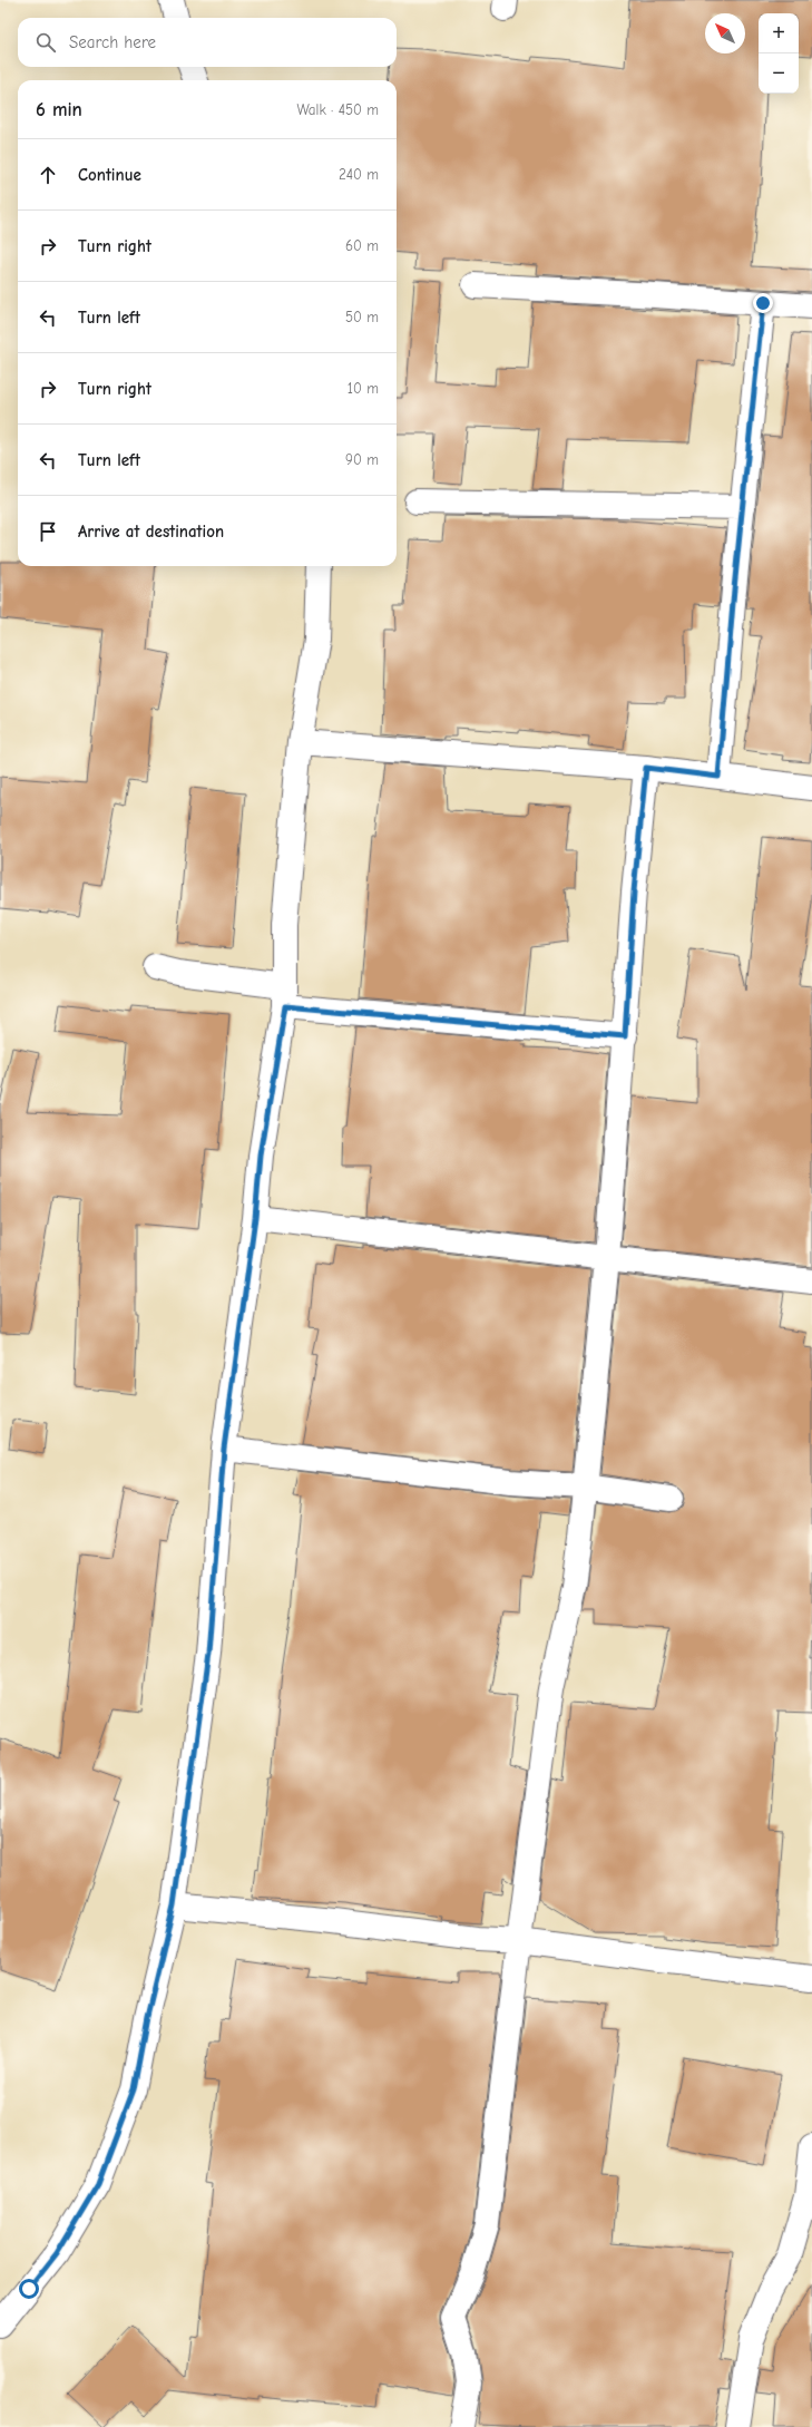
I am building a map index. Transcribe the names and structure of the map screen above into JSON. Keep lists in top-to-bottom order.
{
  "north": "top left",
  "page": {
    "map_buttons": ["+", "−"],
    "search": "Search here",
    "heading": ["6 min", "Walk · 450 m"],
    "list": [
      ["Continue", "240 m"],
      ["Turn right", "60 m"],
      ["Turn left", "50 m"],
      ["Turn right", "10 m"],
      ["Turn left", "90 m"],
      "Arrive at destination"
    ]
  }
}
